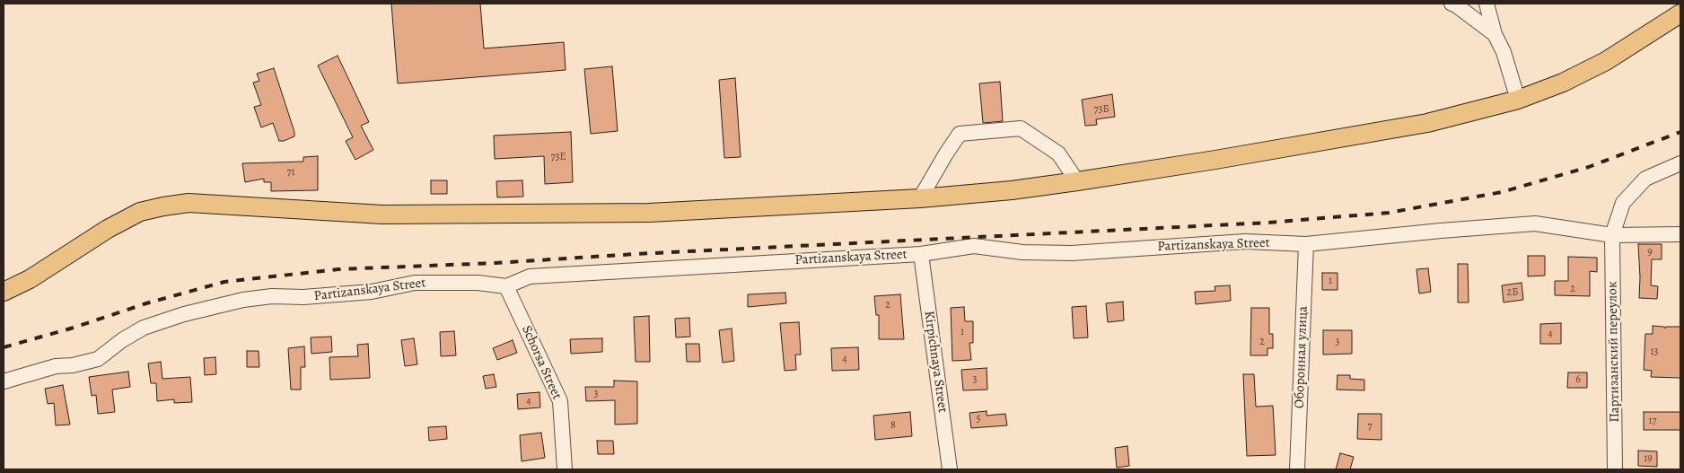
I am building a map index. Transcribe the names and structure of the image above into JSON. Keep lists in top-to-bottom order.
{
  "streets": {
    "street": [
      "Partizanskaya Street",
      "Партизанский переулок",
      "Оборонная улица",
      "Kirpichnaya Street",
      "Schorsa Street"
    ]
  },
  "crossings": [
    ["Partizanskaya Street", "Партизанский переулок"],
    ["Partizanskaya Street", "Оборонная улица"],
    ["Partizanskaya Street", "Kirpichnaya Street"],
    ["Partizanskaya Street", "Schorsa Street"]
  ],
  "house_numbers": [
    "73Б",
    "73Е",
    "71",
    "9",
    "1",
    "2",
    "2Б",
    "2",
    "1",
    "4",
    "2",
    "3",
    "13",
    "4",
    "3",
    "6",
    "3",
    "4",
    "5",
    "17",
    "8",
    "7",
    "19"
  ]
}
